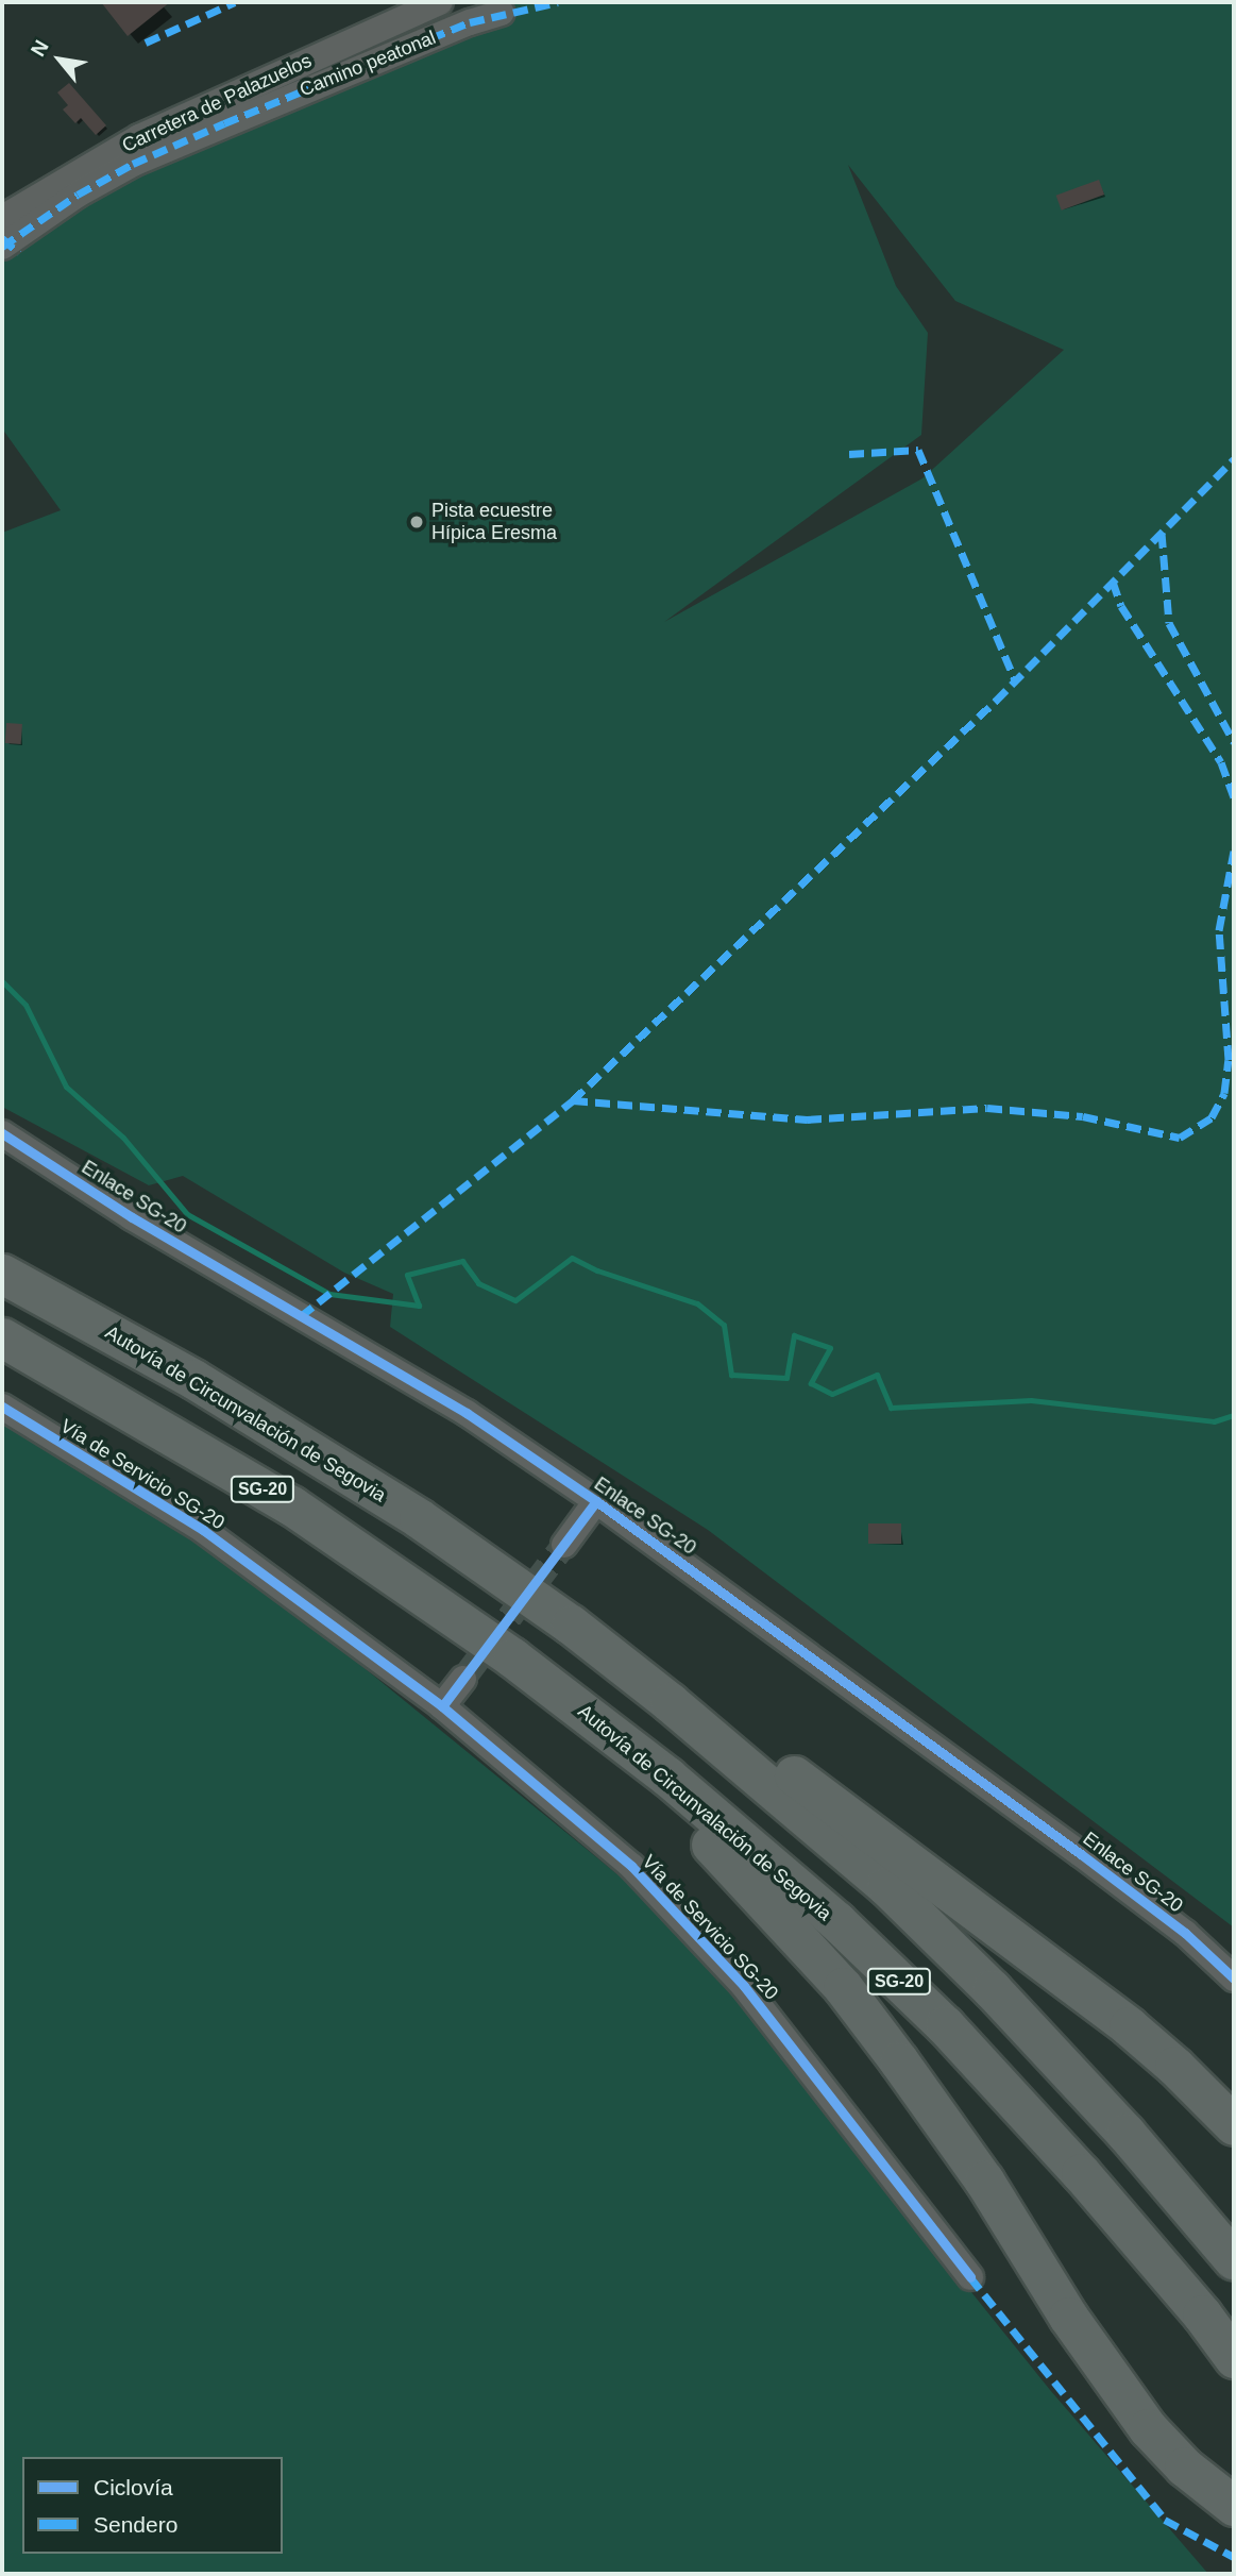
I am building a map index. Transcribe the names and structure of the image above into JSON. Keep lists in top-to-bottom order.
{
  "streets": {
    "highway": ["Autovía de Circunvalación de Segovia", "SG-20"],
    "street": [
      "Camino peatonal",
      "Carretera de Palazuelos",
      "Enlace SG-20",
      "Vía de Servicio SG-20"
    ]
  },
  "places": ["Pista ecuestre Hípica Eresma"],
  "legend": ["Ciclovía", "Sendero"],
  "north": "top left"
}
